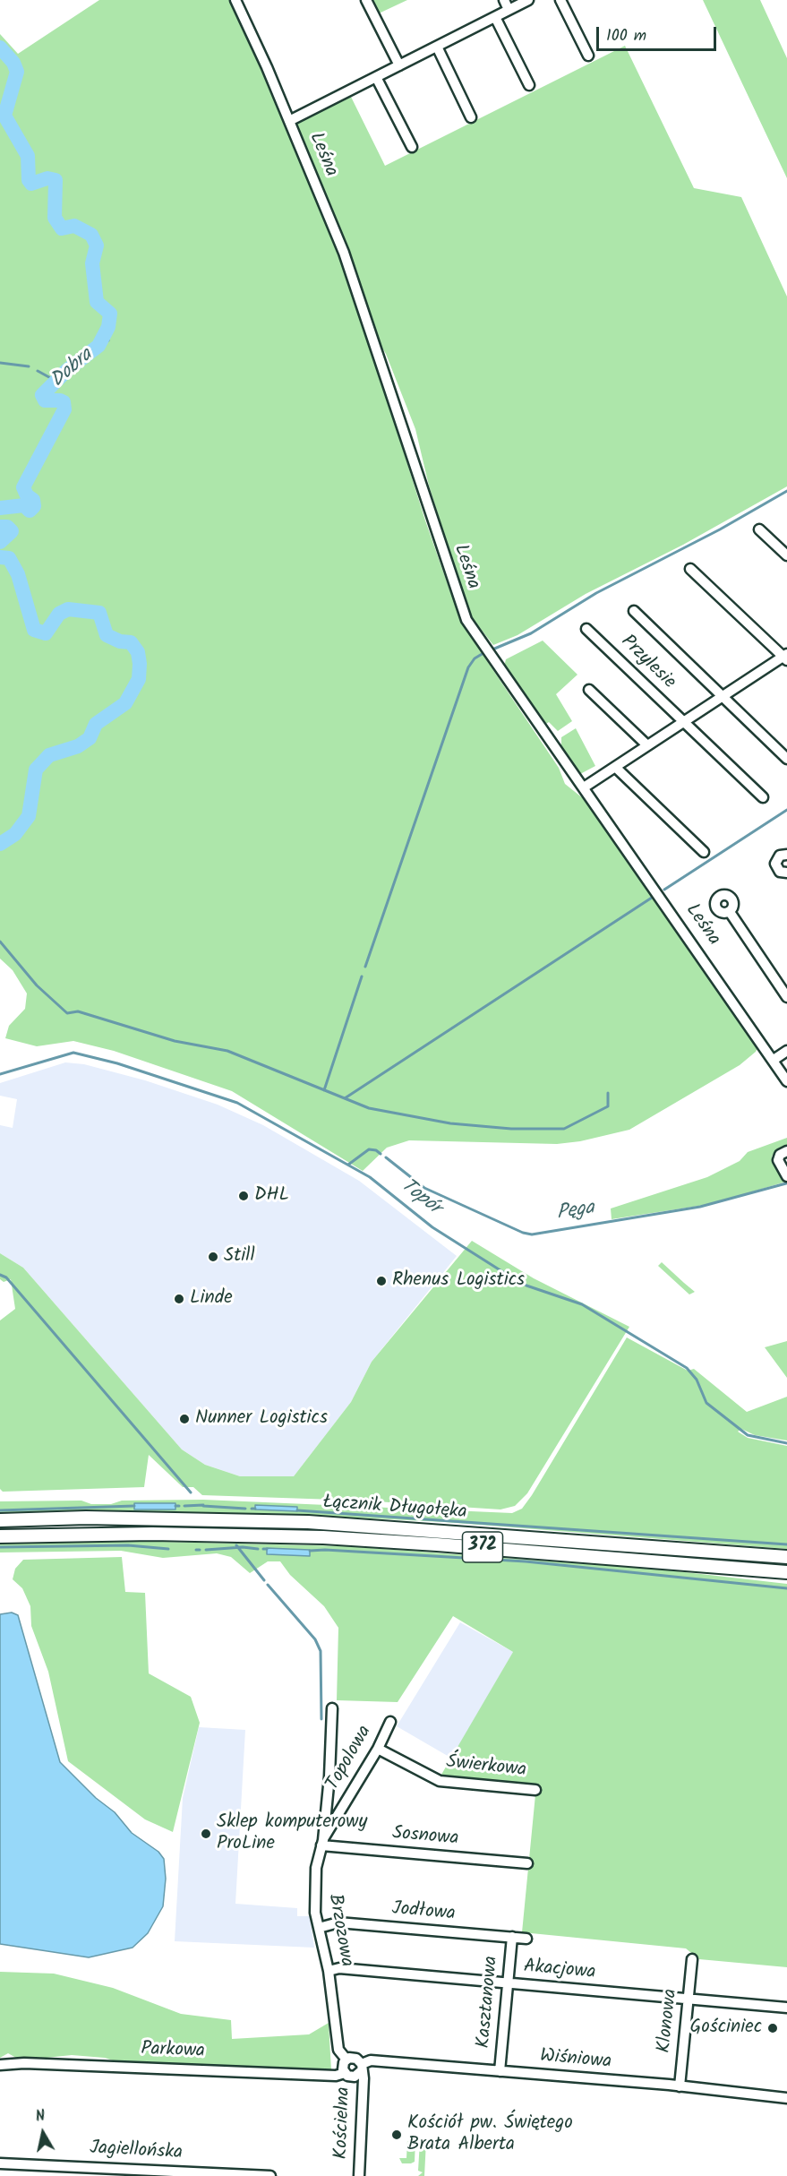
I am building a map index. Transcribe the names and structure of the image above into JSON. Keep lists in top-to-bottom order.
{
  "streets": {
    "main road": ["Łącznik Długołęka", "372"],
    "street": [
      "Leśna",
      "Przylesie",
      "Topolowa",
      "Świerkowa",
      "Sosnowa",
      "Jodłowa",
      "Brzozowa",
      "Akacjowa",
      "Kasztanowa",
      "Klonowa",
      "Parkowa",
      "Wiśniowa",
      "Kościelna",
      "Jagiellońska"
    ]
  },
  "crossings": [
    ["Topolowa", "Świerkowa"],
    ["Topolowa", "Sosnowa"],
    ["Topolowa", "Brzozowa"],
    ["Sosnowa", "Brzozowa"],
    ["Jodłowa", "Brzozowa"],
    ["Jodłowa", "Kasztanowa"],
    ["Brzozowa", "Akacjowa"],
    ["Brzozowa", "Parkowa"],
    ["Brzozowa", "Wiśniowa"],
    ["Brzozowa", "Kościelna"],
    ["Akacjowa", "Kasztanowa"],
    ["Akacjowa", "Klonowa"],
    ["Kasztanowa", "Wiśniowa"],
    ["Klonowa", "Wiśniowa"],
    ["Parkowa", "Wiśniowa"],
    ["Parkowa", "Kościelna"],
    ["Wiśniowa", "Kościelna"]
  ],
  "water": ["Dobra", "Topór", "Pęga"],
  "places": [
    "DHL",
    "Still",
    "Rhenus Logistics",
    "Linde",
    "Nunner Logistics",
    "Sklep komputerowy ProLine",
    "Gościniec",
    "Kościół pw. Świętego Brata Alberta"
  ],
  "scale_bar": "100 m",
  "north": "top"
}
